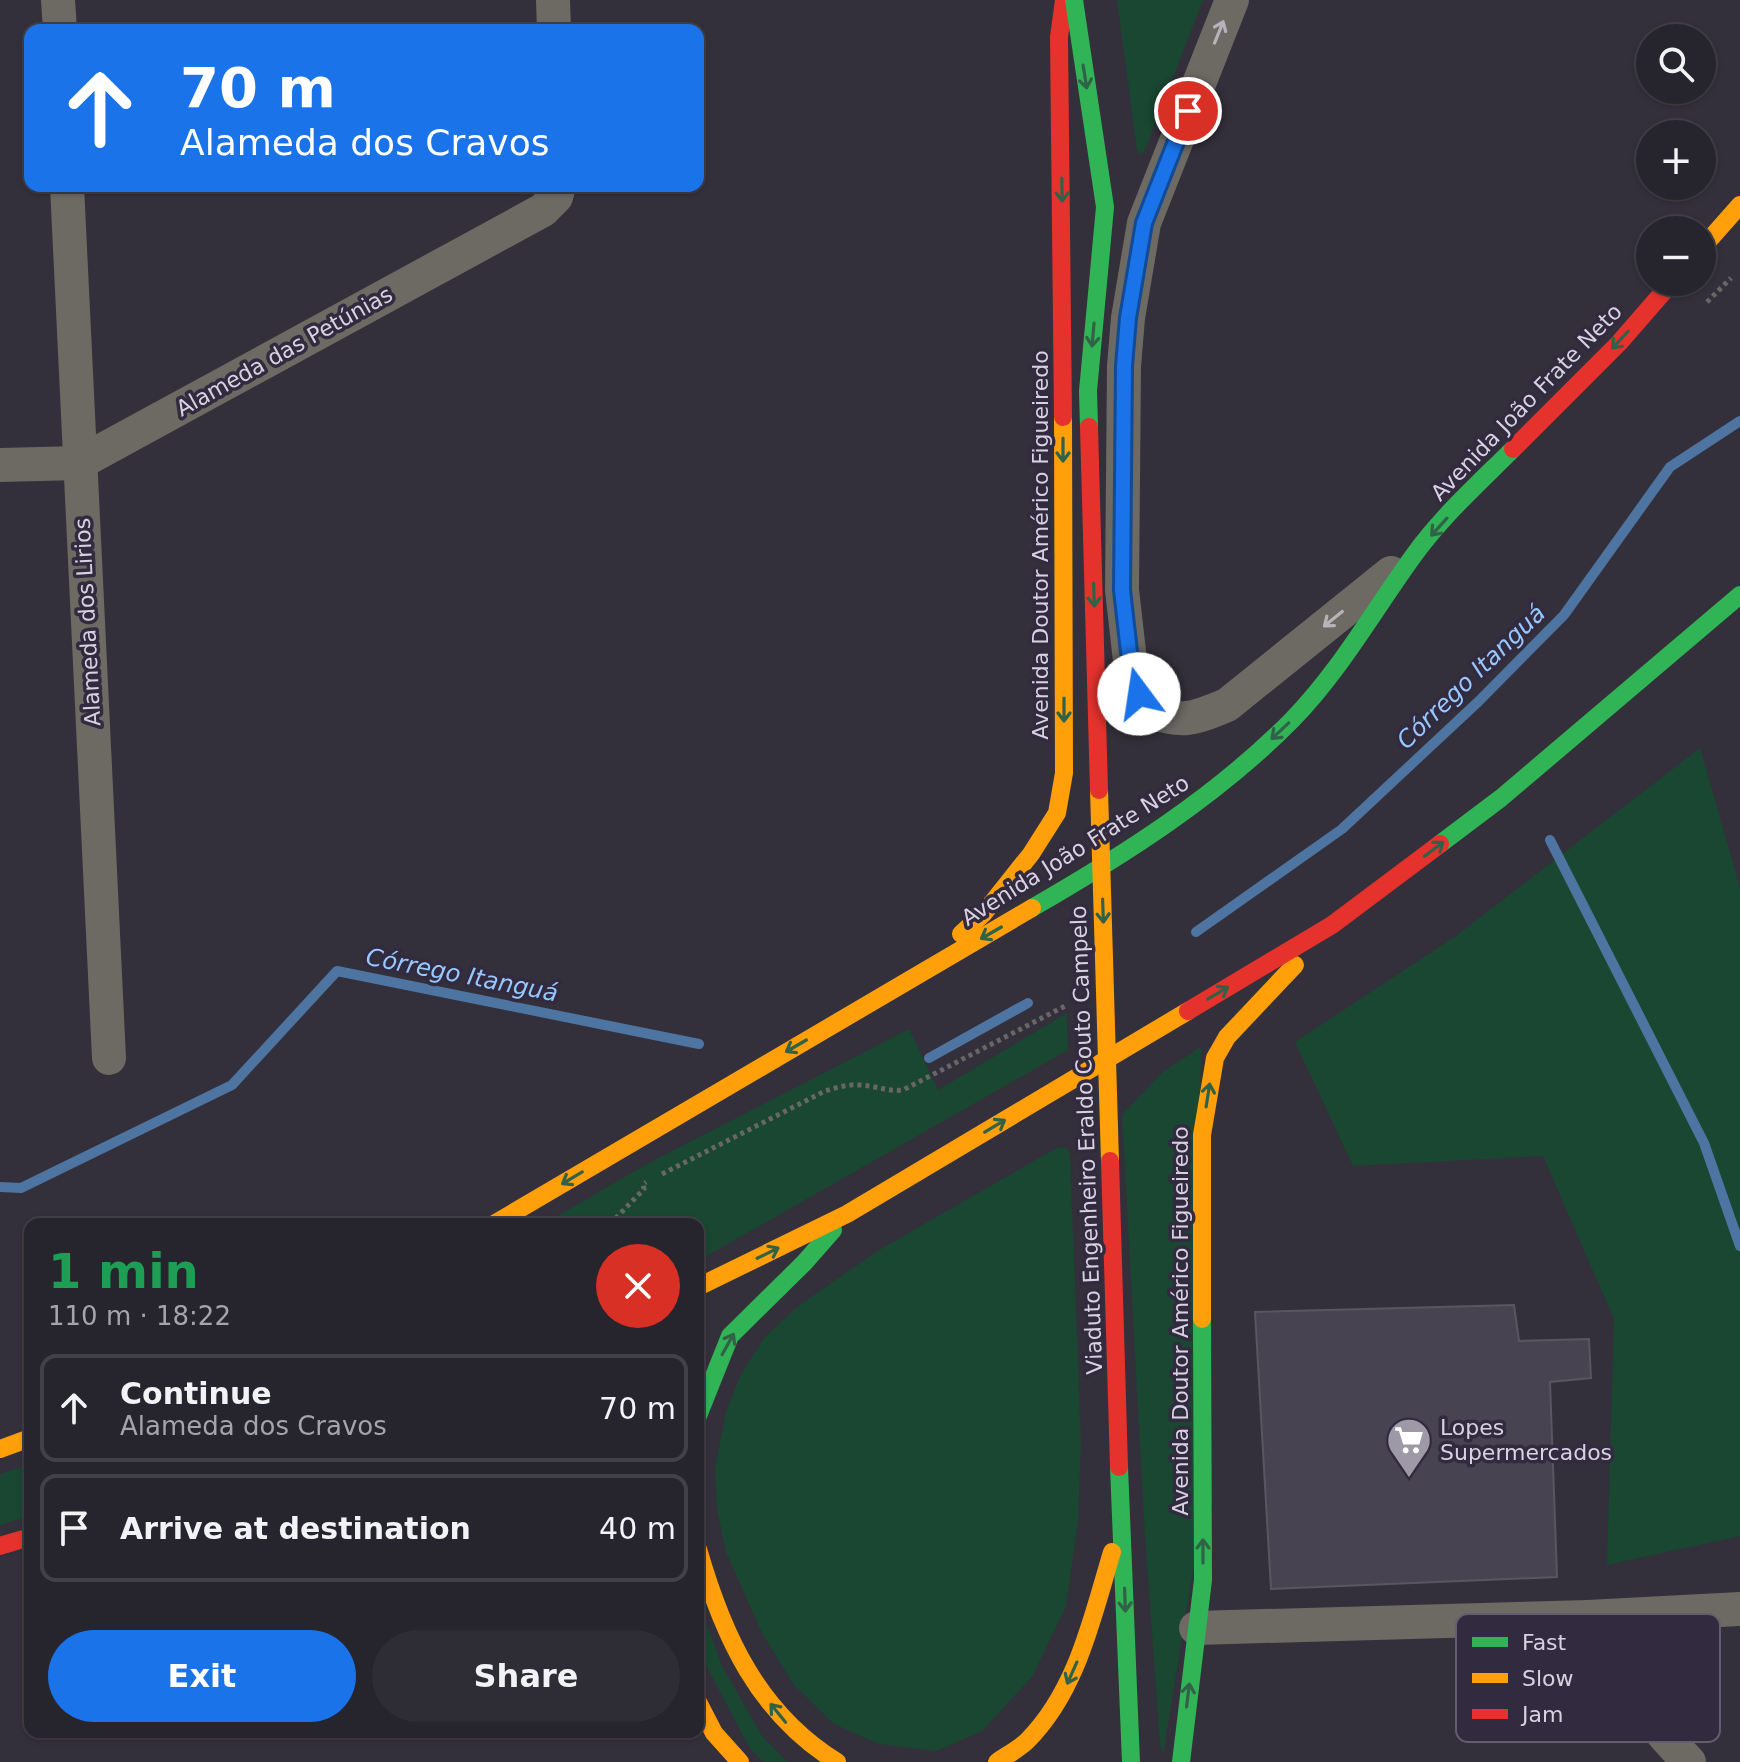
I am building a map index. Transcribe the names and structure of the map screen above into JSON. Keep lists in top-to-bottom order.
{
  "streets": {
    "main road": ["Avenida João Frate Neto", "Avenida Doutor Américo Figueiredo", "Viaduto Engenheiro Eraldo Couto Campelo"],
    "street": ["Alameda das Petúnias", "Alameda dos Lirios"]
  },
  "crossings": [
    ["Alameda das Petúnias", "Alameda dos Lirios"],
    ["Avenida João Frate Neto", "Avenida Doutor Américo Figueiredo"]
  ],
  "one_way": ["Avenida João Frate Neto", "Viaduto Engenheiro Eraldo Couto Campelo"],
  "water": ["Córrego Itanguá"],
  "places": {
    "supermarket": ["Lopes Supermercados"]
  },
  "legend": ["Fast", "Slow", "Jam"],
  "page": {
    "map_buttons": ["+", "−"],
    "turn": ["70 m", "Alameda dos Cravos"],
    "heading": ["1 min", "110 m · 18:22"],
    "list": [
      {
        "name": "Continue",
        "note": "Alameda dos Cravos",
        "value": "70 m"
      },
      {
        "name": "Arrive at destination",
        "value": "40 m"
      }
    ],
    "buttons": ["Exit", "Share"]
  }
}
